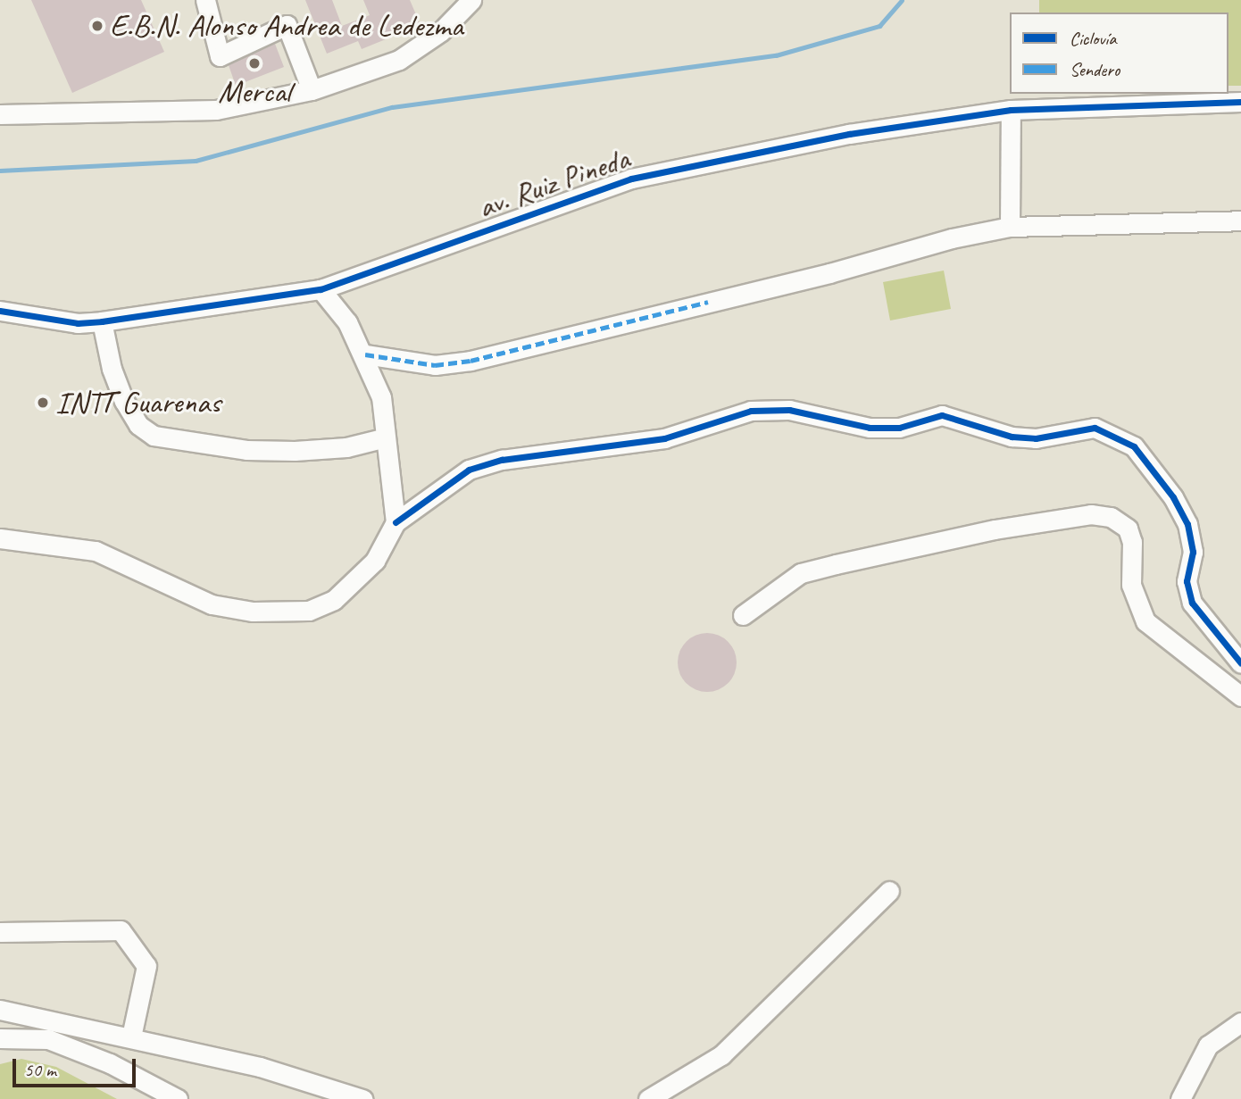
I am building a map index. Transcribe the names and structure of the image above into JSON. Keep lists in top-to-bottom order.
{
  "streets": {
    "street": ["av. Ruiz Pineda"]
  },
  "places": ["E.B.N. Alonso Andrea de Ledezma", "Mercal", "INTT Guarenas"],
  "legend": ["Ciclovía", "Sendero"],
  "scale_bar": "50 m"
}
